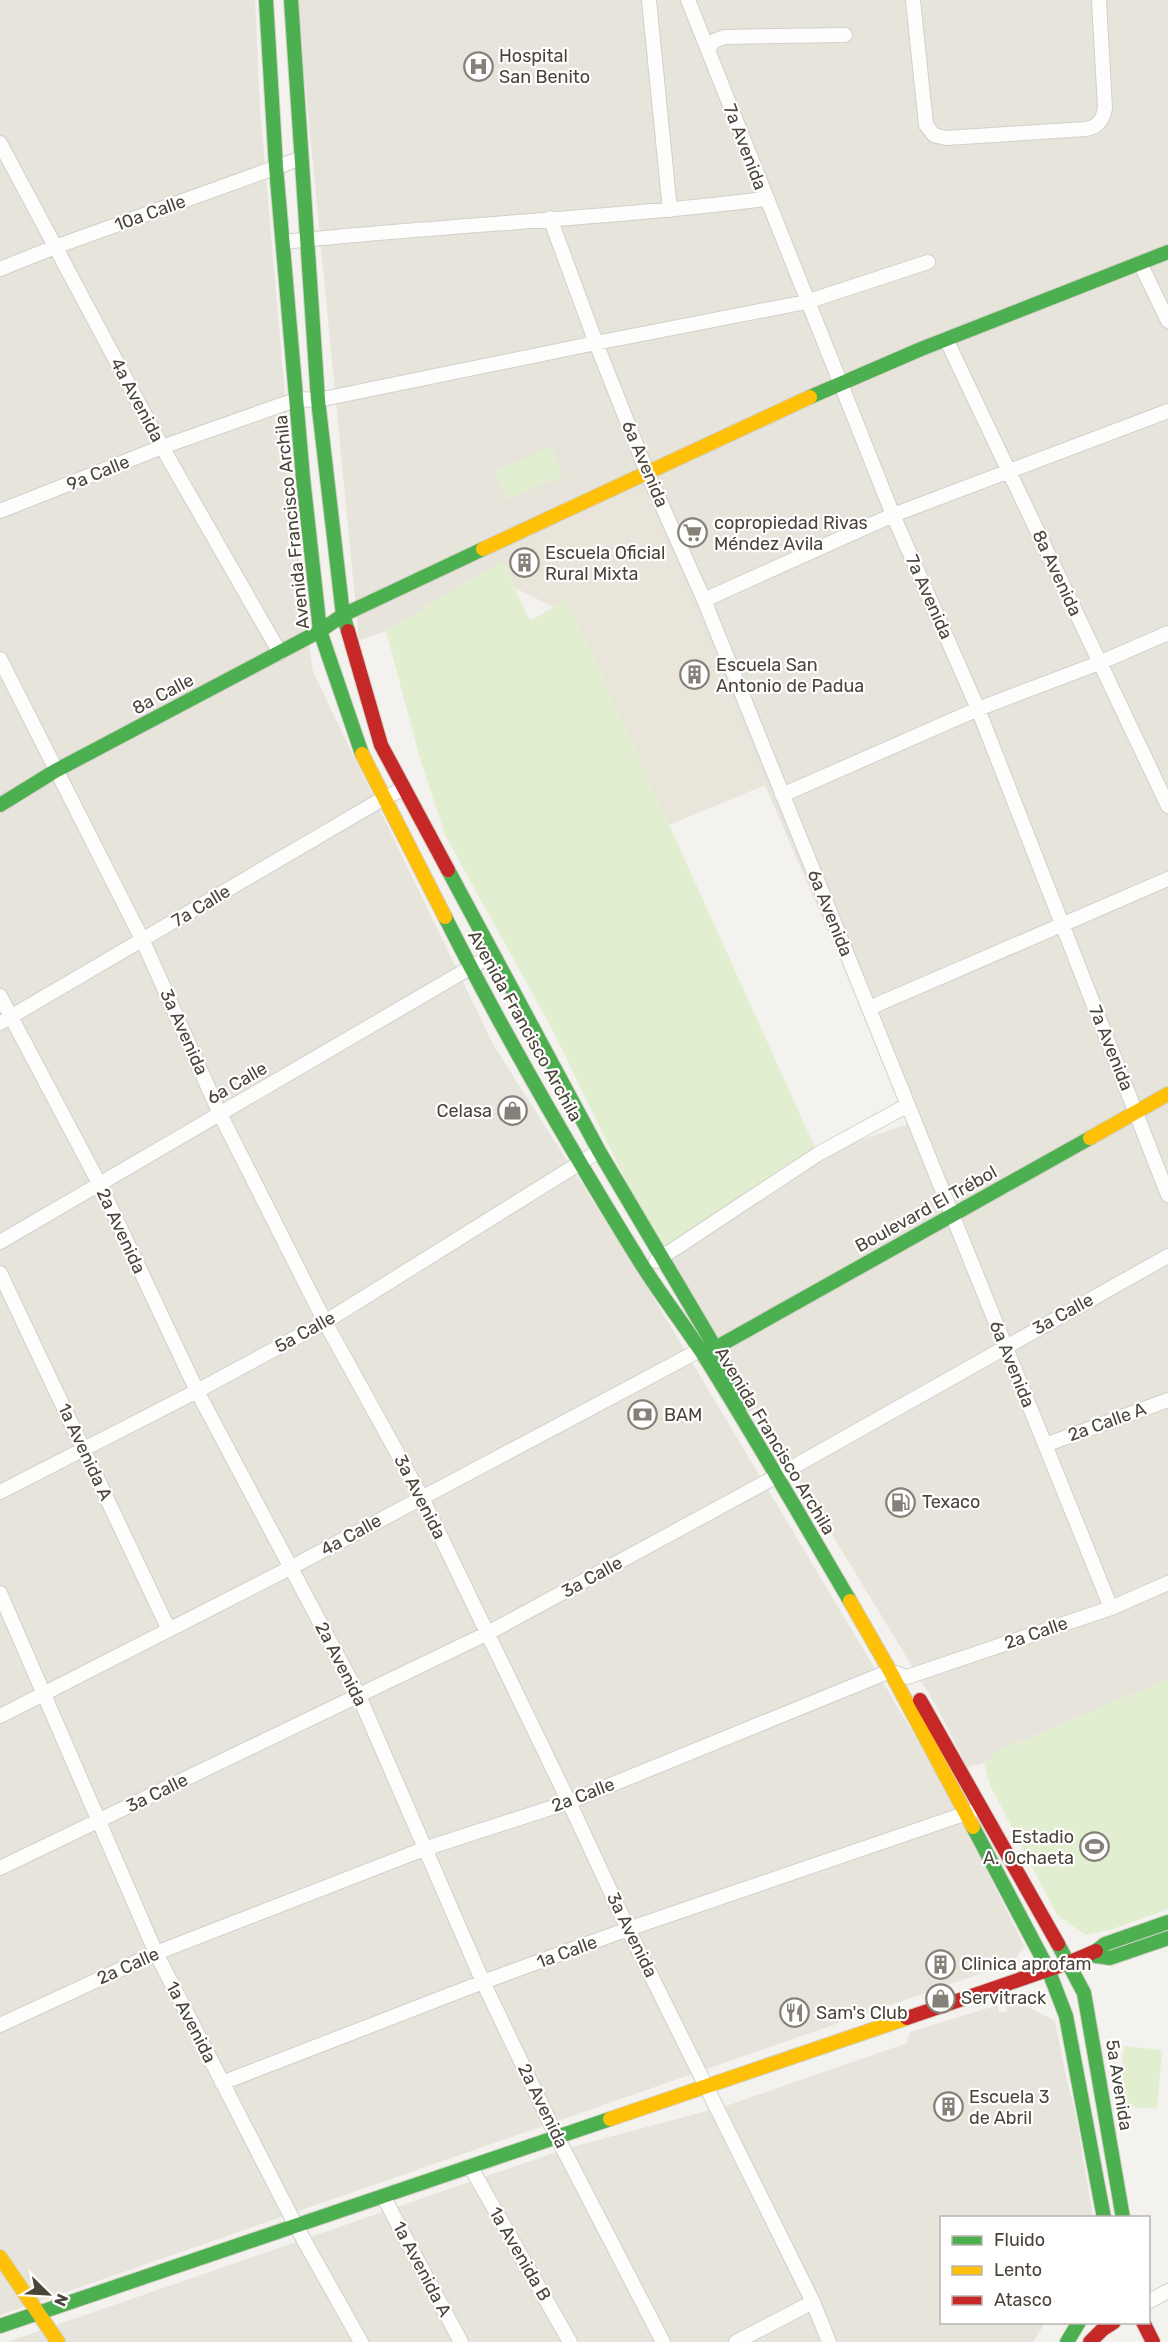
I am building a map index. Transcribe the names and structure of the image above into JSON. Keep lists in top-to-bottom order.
{
  "streets": {
    "main road": [
      "Avenida Francisco Archila",
      "8a Calle",
      "Boulevard El Trébol",
      "5a Avenida"
    ],
    "street": [
      "7a Avenida",
      "10a Calle",
      "4a Avenida",
      "6a Avenida",
      "9a Calle",
      "8a Avenida",
      "7a Calle",
      "3a Avenida",
      "6a Calle",
      "2a Avenida",
      "3a Calle",
      "5a Calle",
      "2a Calle A",
      "1a Avenida A",
      "4a Calle",
      "2a Calle",
      "1a Calle",
      "1a Avenida",
      "1a Avenida B"
    ]
  },
  "crossings": [
    ["7a Avenida", "8a Calle"],
    ["7a Avenida", "Boulevard El Trébol"],
    ["10a Calle", "4a Avenida"],
    ["10a Calle", "Avenida Francisco Archila"],
    ["4a Avenida", "9a Calle"],
    ["4a Avenida", "8a Calle"],
    ["6a Avenida", "8a Calle"],
    ["6a Avenida", "Boulevard El Trébol"],
    ["6a Avenida", "3a Calle"],
    ["6a Avenida", "2a Calle A"],
    ["6a Avenida", "2a Calle"],
    ["9a Calle", "Avenida Francisco Archila"],
    ["Avenida Francisco Archila", "8a Calle"],
    ["Avenida Francisco Archila", "7a Calle"],
    ["Avenida Francisco Archila", "6a Calle"],
    ["Avenida Francisco Archila", "Boulevard El Trébol"],
    ["Avenida Francisco Archila", "3a Calle"],
    ["Avenida Francisco Archila", "5a Calle"],
    ["Avenida Francisco Archila", "4a Calle"],
    ["Avenida Francisco Archila", "2a Calle"],
    ["Avenida Francisco Archila", "1a Calle"],
    ["Avenida Francisco Archila", "5a Avenida"],
    ["8a Avenida", "8a Calle"],
    ["8a Calle", "3a Avenida"],
    ["7a Calle", "3a Avenida"],
    ["7a Calle", "2a Avenida"],
    ["3a Avenida", "6a Calle"],
    ["3a Avenida", "3a Calle"],
    ["3a Avenida", "5a Calle"],
    ["3a Avenida", "4a Calle"],
    ["3a Avenida", "2a Calle"],
    ["3a Avenida", "1a Calle"],
    ["6a Calle", "2a Avenida"],
    ["Boulevard El Trébol", "4a Calle"],
    ["2a Avenida", "3a Calle"],
    ["2a Avenida", "5a Calle"],
    ["2a Avenida", "4a Calle"],
    ["2a Avenida", "2a Calle"],
    ["2a Avenida", "1a Calle"],
    ["3a Calle", "1a Avenida"],
    ["5a Calle", "1a Avenida A"],
    ["1a Avenida A", "4a Calle"],
    ["4a Calle", "1a Avenida"],
    ["2a Calle", "1a Avenida"],
    ["1a Calle", "1a Avenida"]
  ],
  "places": {
    "hospital": ["Hospital San Benito"],
    "supermarket": ["copropiedad Rivas Méndez Avila"],
    "building": [
      "Escuela Oficial Rural Mixta",
      "Escuela San Antonio de Padua",
      "Clinica aprofam",
      "Escuela 3 de Abril"
    ],
    "shop": ["Celasa", "Servitrack"],
    "bank": ["BAM"],
    "fuel station": ["Texaco"],
    "sports": ["Estadio A. Ochaeta"],
    "restaurant": ["Sam's Club"]
  },
  "legend": ["Fluido", "Lento", "Atasco"],
  "north": "bottom right"
}
